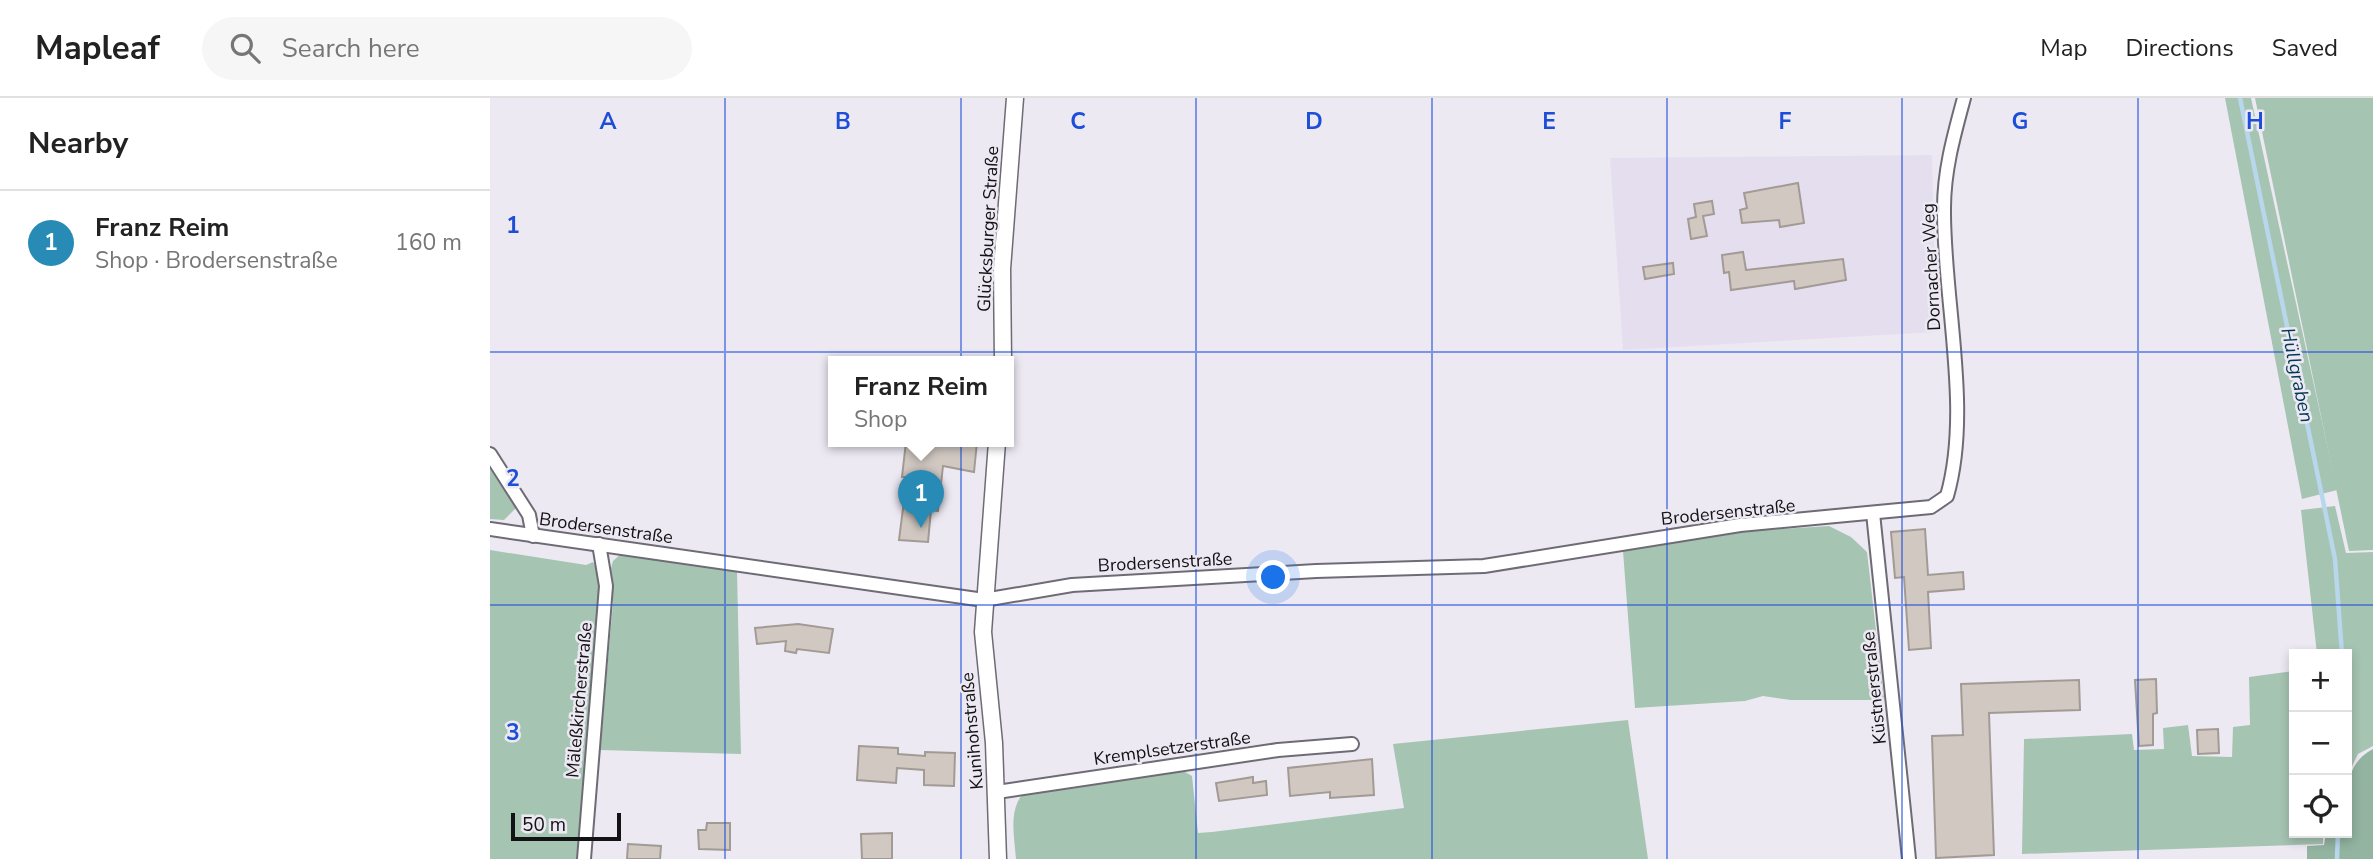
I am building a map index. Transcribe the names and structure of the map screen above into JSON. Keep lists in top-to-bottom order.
{
  "streets": {
    "street": [
      "Glücksburger Straße",
      "Dornacher Weg",
      "Brodersenstraße",
      "Küstnerstraße",
      "Mäleßkircherstraße",
      "Kunihohstraße",
      "Kremplsetzerstraße"
    ]
  },
  "crossings": [
    ["Dornacher Weg", "Brodersenstraße"],
    ["Brodersenstraße", "Küstnerstraße"],
    ["Brodersenstraße", "Mäleßkircherstraße"],
    ["Brodersenstraße", "Kunihohstraße"],
    ["Kunihohstraße", "Kremplsetzerstraße"]
  ],
  "water": ["Hüllgraben"],
  "scale_bar": "50 m",
  "page": {
    "header": "Mapleaf",
    "search": "Search here",
    "nav": ["Map", "Directions", "Saved"],
    "heading": "Nearby",
    "list": [
      {
        "mark": "1",
        "name": "Franz Reim",
        "note": "Shop · Brodersenstraße",
        "value": "160 m"
      }
    ],
    "popup": ["Franz Reim", "Shop"],
    "pins": "1",
    "map_buttons": ["+", "−"],
    "scale": "50 m"
  },
  "grid": {
    "columns": [
      "A",
      "B",
      "C",
      "D",
      "E",
      "F",
      "G",
      "H"
    ],
    "rows": ["1", "2", "3"]
  }
}
